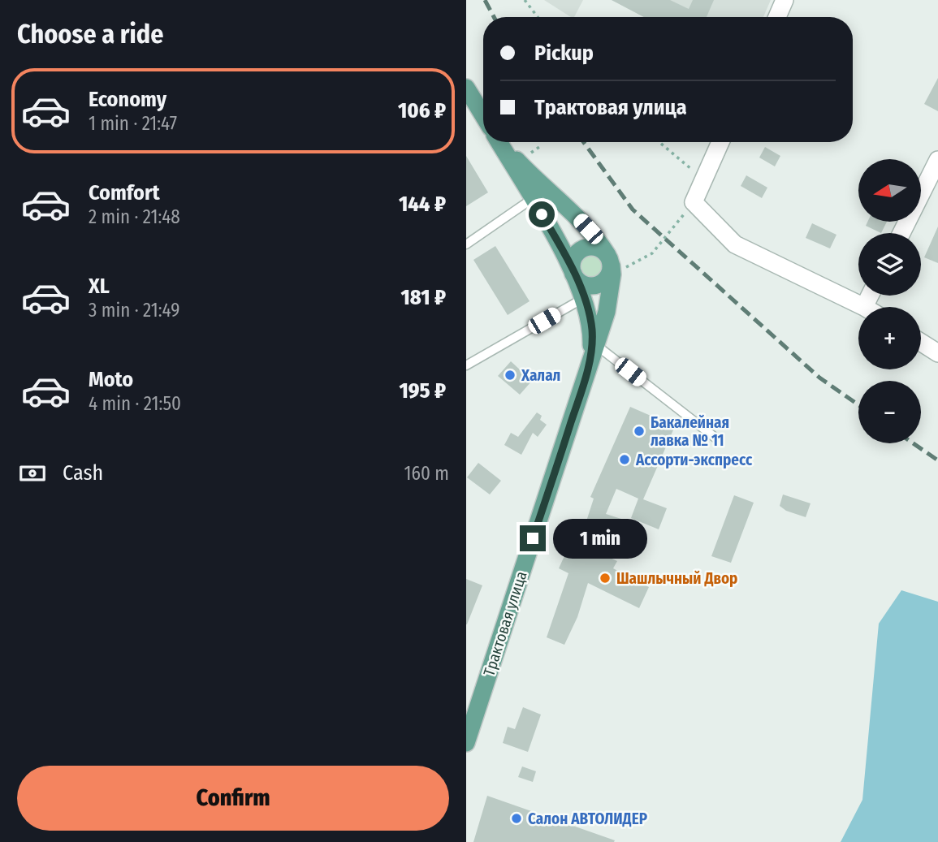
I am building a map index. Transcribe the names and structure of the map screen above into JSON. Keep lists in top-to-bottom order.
{
  "streets": {
    "main road": ["Трактовая улица"]
  },
  "places": [
    "Халал",
    "Бакалейная лавка № 11",
    "Ассорти-экспресс",
    "Шашлычный Двор",
    "Салон АВТОЛИДЕР"
  ],
  "north": "left",
  "page": {
    "heading": "Choose a ride",
    "banner": ["Pickup", "Трактовая улица"],
    "list": [
      {
        "name": "Economy",
        "note": "1 min · 21:47",
        "value": "106 ₽"
      },
      {
        "name": "Comfort",
        "note": "2 min · 21:48",
        "value": "144 ₽"
      },
      {
        "name": "XL",
        "note": "3 min · 21:49",
        "value": "181 ₽"
      },
      {
        "name": "Moto",
        "note": "4 min · 21:50",
        "value": "195 ₽"
      }
    ],
    "map_buttons": ["+", "−"],
    "pay": ["Cash", "160 m"],
    "bubble": "1 min",
    "buttons": "Confirm"
  }
}
